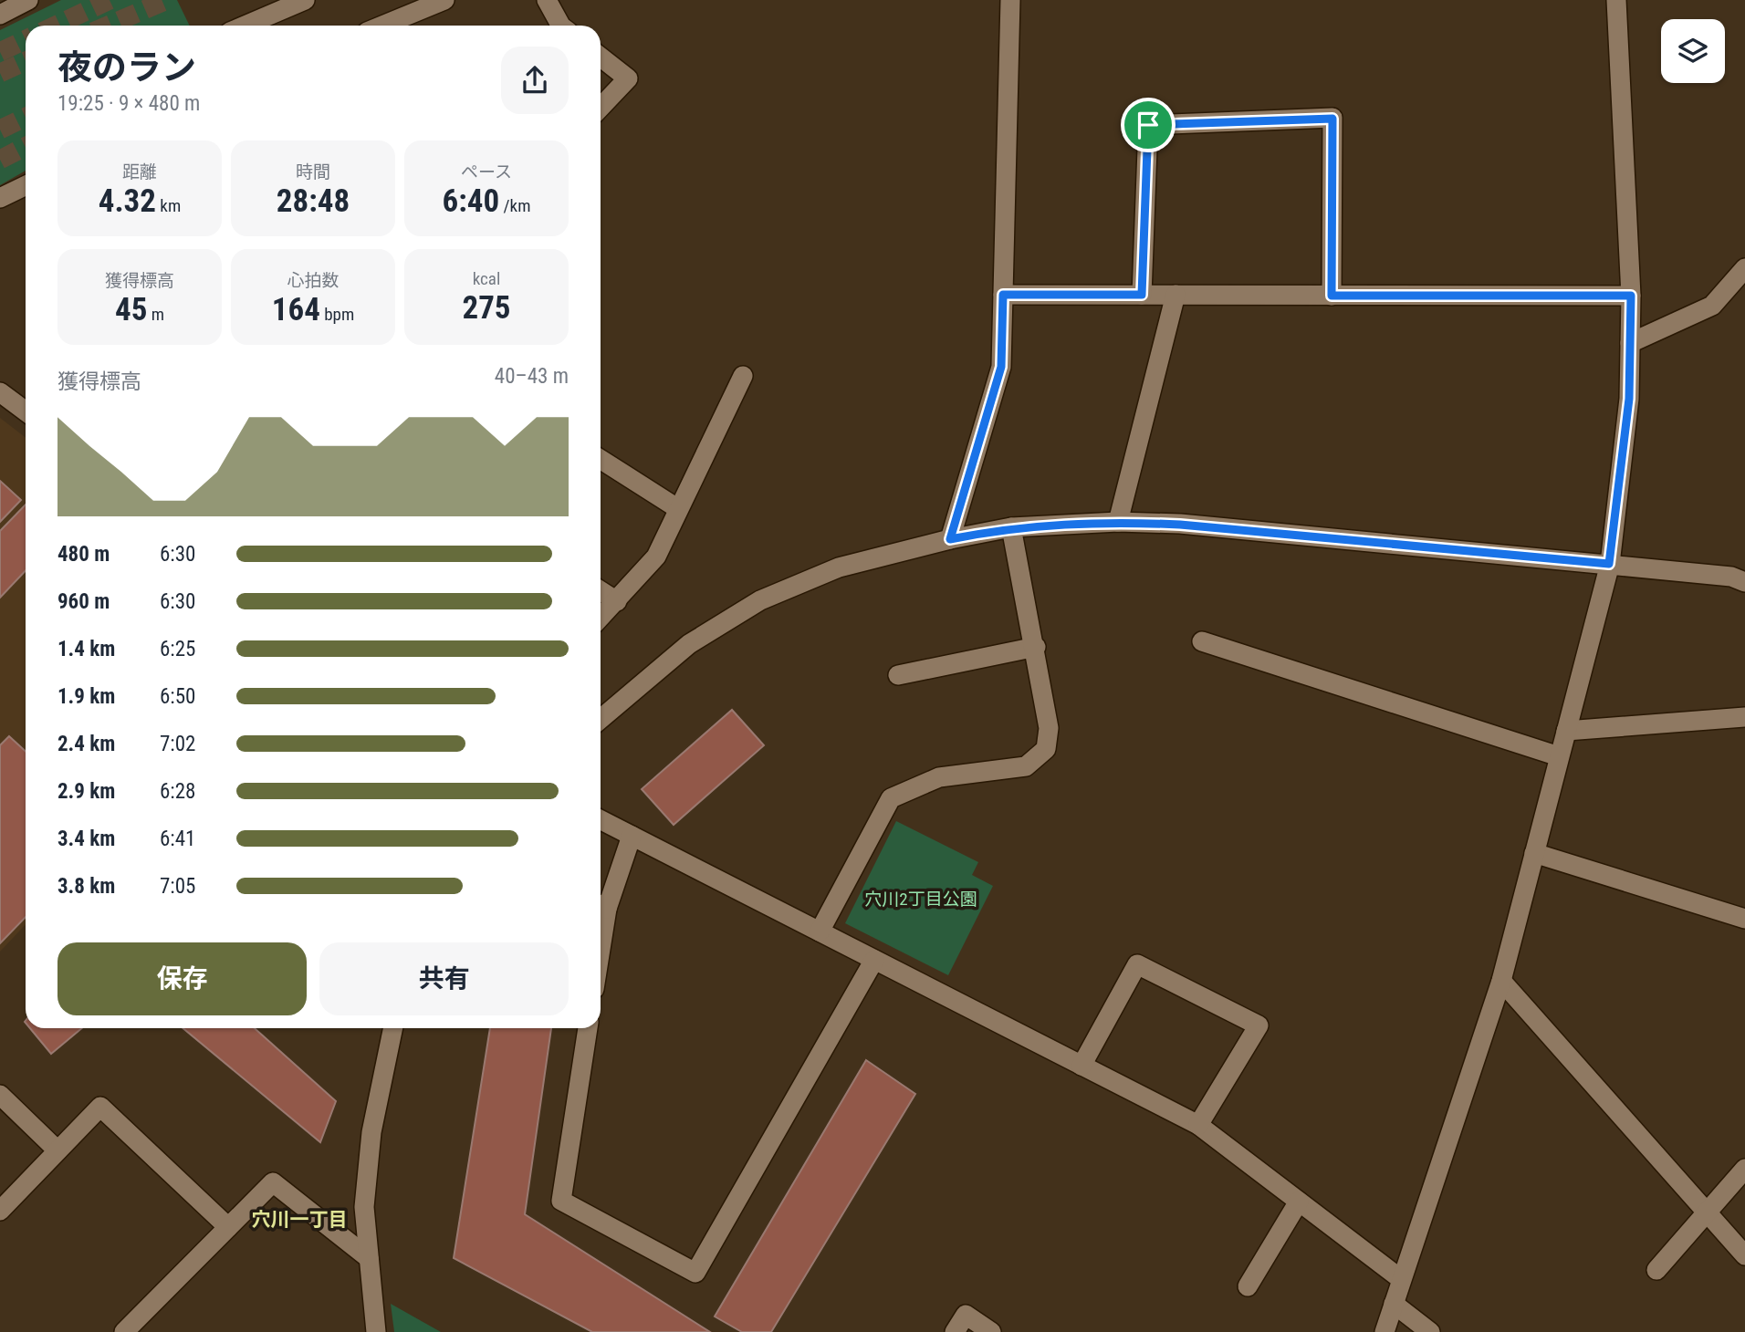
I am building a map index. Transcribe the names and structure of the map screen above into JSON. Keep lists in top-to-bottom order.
{
  "districts": ["穴川一丁目"],
  "parks": ["穴川2丁目公園"],
  "page": {
    "heading": ["夜のラン", "19:25 · 9 × 480 m"],
    "stats": [
      ["距離", "4.32 km"],
      ["時間", "28:48"],
      ["ペース", "6:40 /km"],
      ["獲得標高", "45 m"],
      ["心拍数", "164 bpm"],
      ["kcal", "275"]
    ],
    "chart": ["獲得標高", "40–43 m"],
    "list": [
      {
        "name": "480 m",
        "note": "6:30"
      },
      {
        "name": "960 m",
        "note": "6:30"
      },
      {
        "name": "1.4 km",
        "note": "6:25"
      },
      {
        "name": "1.9 km",
        "note": "6:50"
      },
      {
        "name": "2.4 km",
        "note": "7:02"
      },
      {
        "name": "2.9 km",
        "note": "6:28"
      },
      {
        "name": "3.4 km",
        "note": "6:41"
      },
      {
        "name": "3.8 km",
        "note": "7:05"
      }
    ],
    "buttons": ["保存", "共有"]
  }
}
